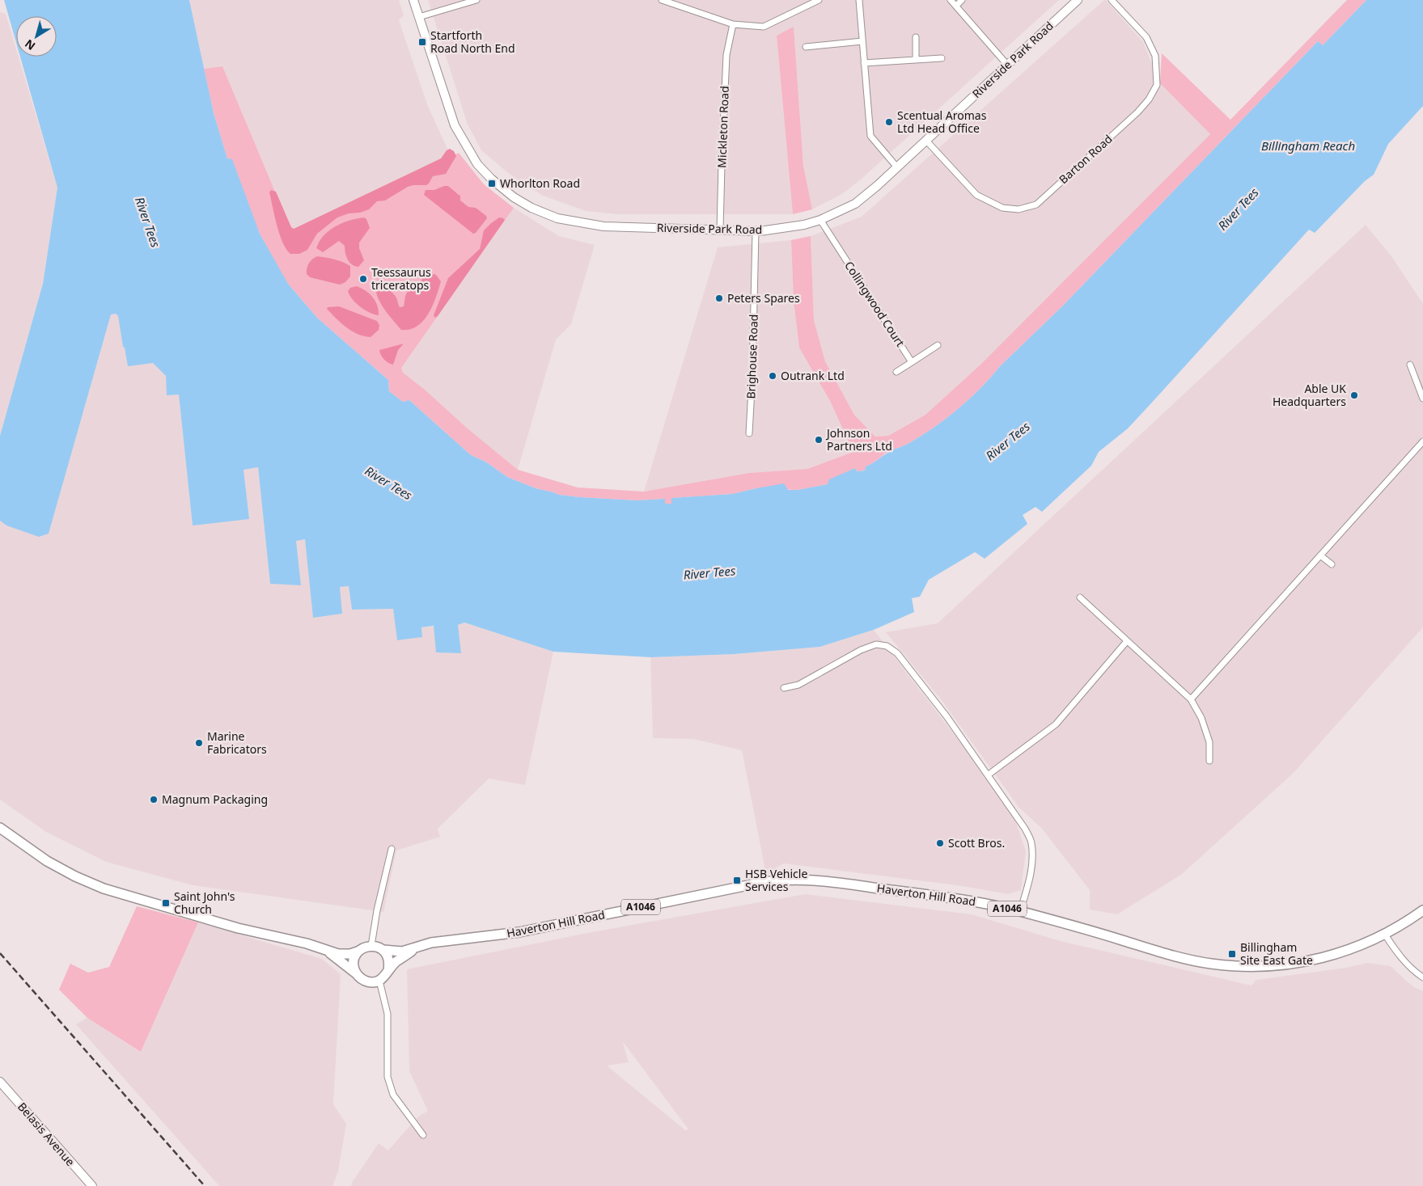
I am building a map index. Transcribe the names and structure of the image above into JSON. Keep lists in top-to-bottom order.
{
  "streets": {
    "main road": ["Haverton Hill Road", "A1046"],
    "street": [
      "Riverside Park Road",
      "Mickleton Road",
      "Barton Road",
      "Collingwood Court",
      "Brighouse Road",
      "Belasis Avenue"
    ]
  },
  "crossings": [
    ["Riverside Park Road", "Mickleton Road"],
    ["Riverside Park Road", "Barton Road"],
    ["Riverside Park Road", "Collingwood Court"],
    ["Riverside Park Road", "Brighouse Road"]
  ],
  "water": ["Billingham Reach", "River Tees"],
  "places": {
    "transit": [
      "Startforth Road North End",
      "Whorlton Road",
      "HSB Vehicle Services",
      "Saint John's Church",
      "Billingham Site East Gate"
    ],
    "other": [
      "Scentual Aromas Ltd Head Office",
      "Teessaurus triceratops",
      "Peters Spares",
      "Outrank Ltd",
      "Able UK Headquarters",
      "Johnson Partners Ltd",
      "Marine Fabricators",
      "Magnum Packaging",
      "Scott Bros."
    ]
  },
  "north": "bottom left"
}
